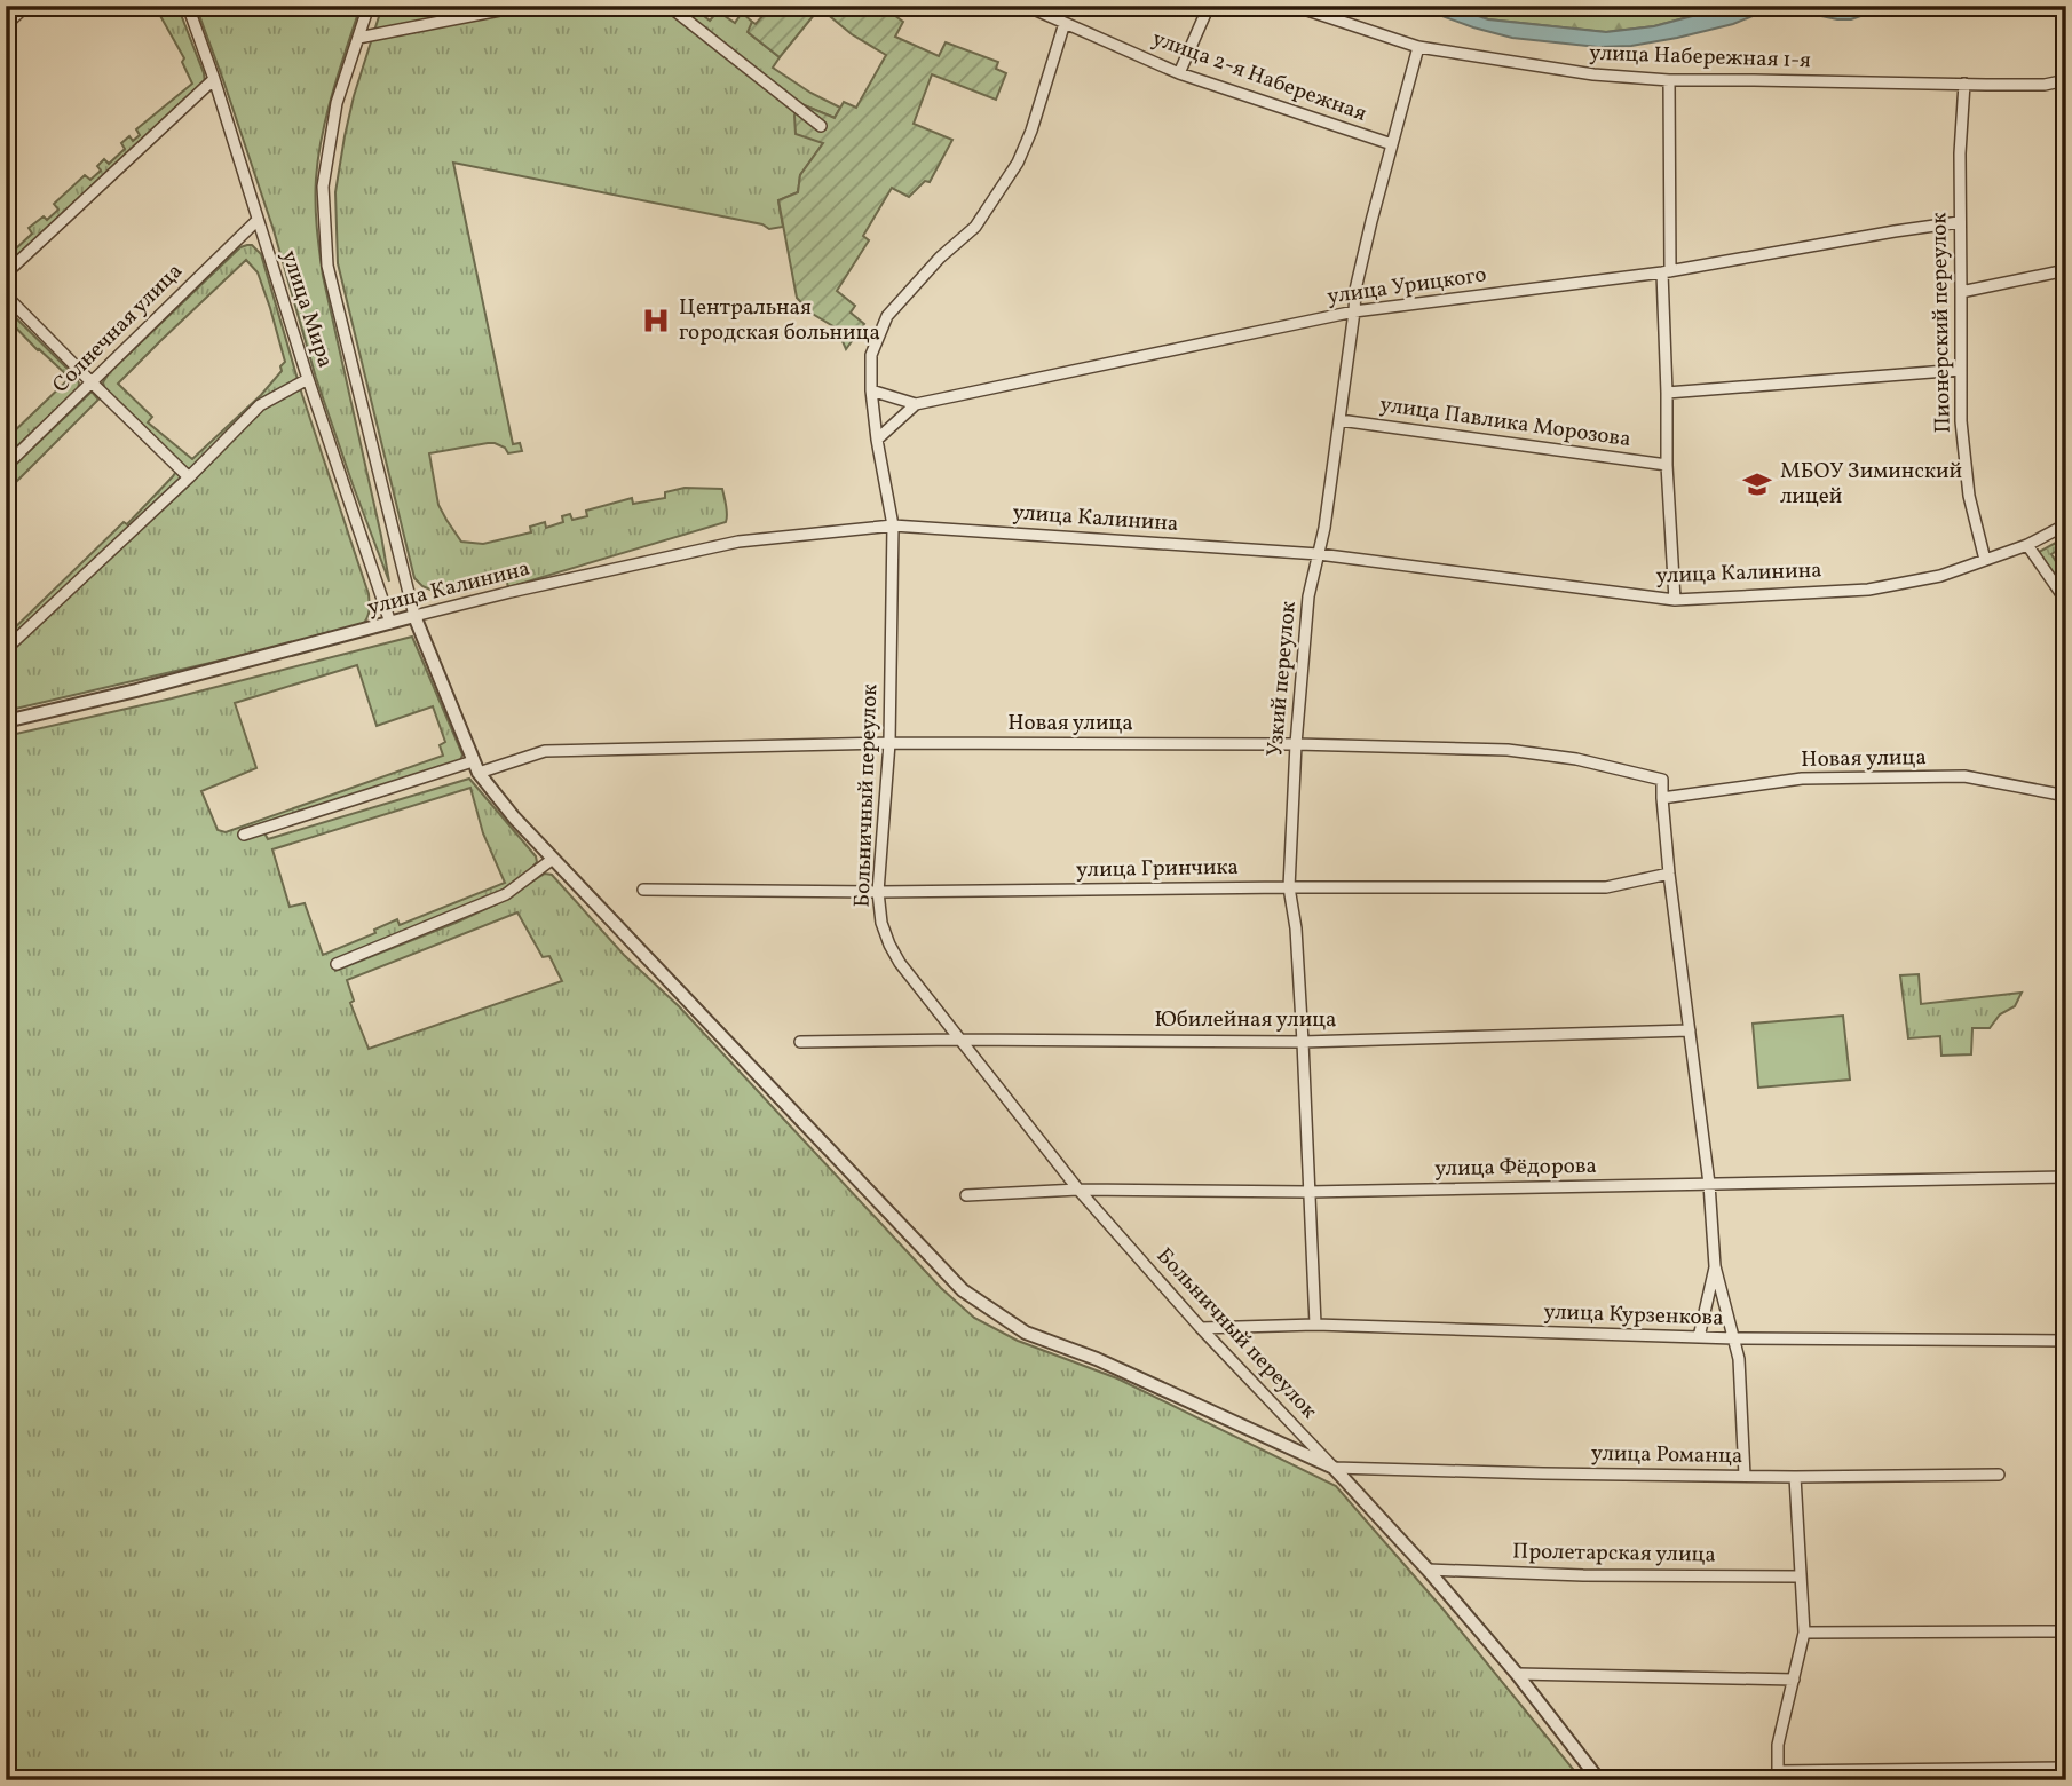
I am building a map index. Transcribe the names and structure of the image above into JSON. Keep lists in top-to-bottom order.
{
  "streets": {
    "street": [
      "улица Набережная 1-я",
      "улица 2-я Набережная",
      "улица Урицкого",
      "улица Мира",
      "Пионерский переулок",
      "Солнечная улица",
      "улица Павлика Морозова",
      "улица Калинина",
      "Узкий переулок",
      "Новая улица",
      "Больничный переулок",
      "улица Гринчика",
      "Юбилейная улица",
      "улица Фёдорова",
      "улица Курзенкова",
      "улица Романца",
      "Пролетарская улица"
    ]
  },
  "crossings": [
    ["улица Набережная 1-я", "Пионерский переулок"],
    ["улица Набережная 1-я", "Узкий переулок"],
    ["улица 2-я Набережная", "Узкий переулок"],
    ["улица 2-я Набережная", "Больничный переулок"],
    ["улица Урицкого", "Пионерский переулок"],
    ["улица Урицкого", "Узкий переулок"],
    ["улица Мира", "Солнечная улица"],
    ["улица Мира", "улица Калинина"],
    ["Пионерский переулок", "улица Калинина"],
    ["улица Павлика Морозова", "Узкий переулок"],
    ["улица Калинина", "Узкий переулок"],
    ["улица Калинина", "Больничный переулок"],
    ["Узкий переулок", "Новая улица"],
    ["Узкий переулок", "улица Гринчика"],
    ["Узкий переулок", "Юбилейная улица"],
    ["Узкий переулок", "улица Фёдорова"],
    ["Узкий переулок", "улица Курзенкова"],
    ["Новая улица", "Больничный переулок"],
    ["Больничный переулок", "улица Гринчика"],
    ["Больничный переулок", "Юбилейная улица"],
    ["Больничный переулок", "улица Фёдорова"],
    ["Больничный переулок", "улица Курзенкова"],
    ["Больничный переулок", "улица Романца"]
  ],
  "places": {
    "hospital": ["Центральная городская больница"],
    "school or university": ["МБОУ Зиминский лицей"]
  }
}
